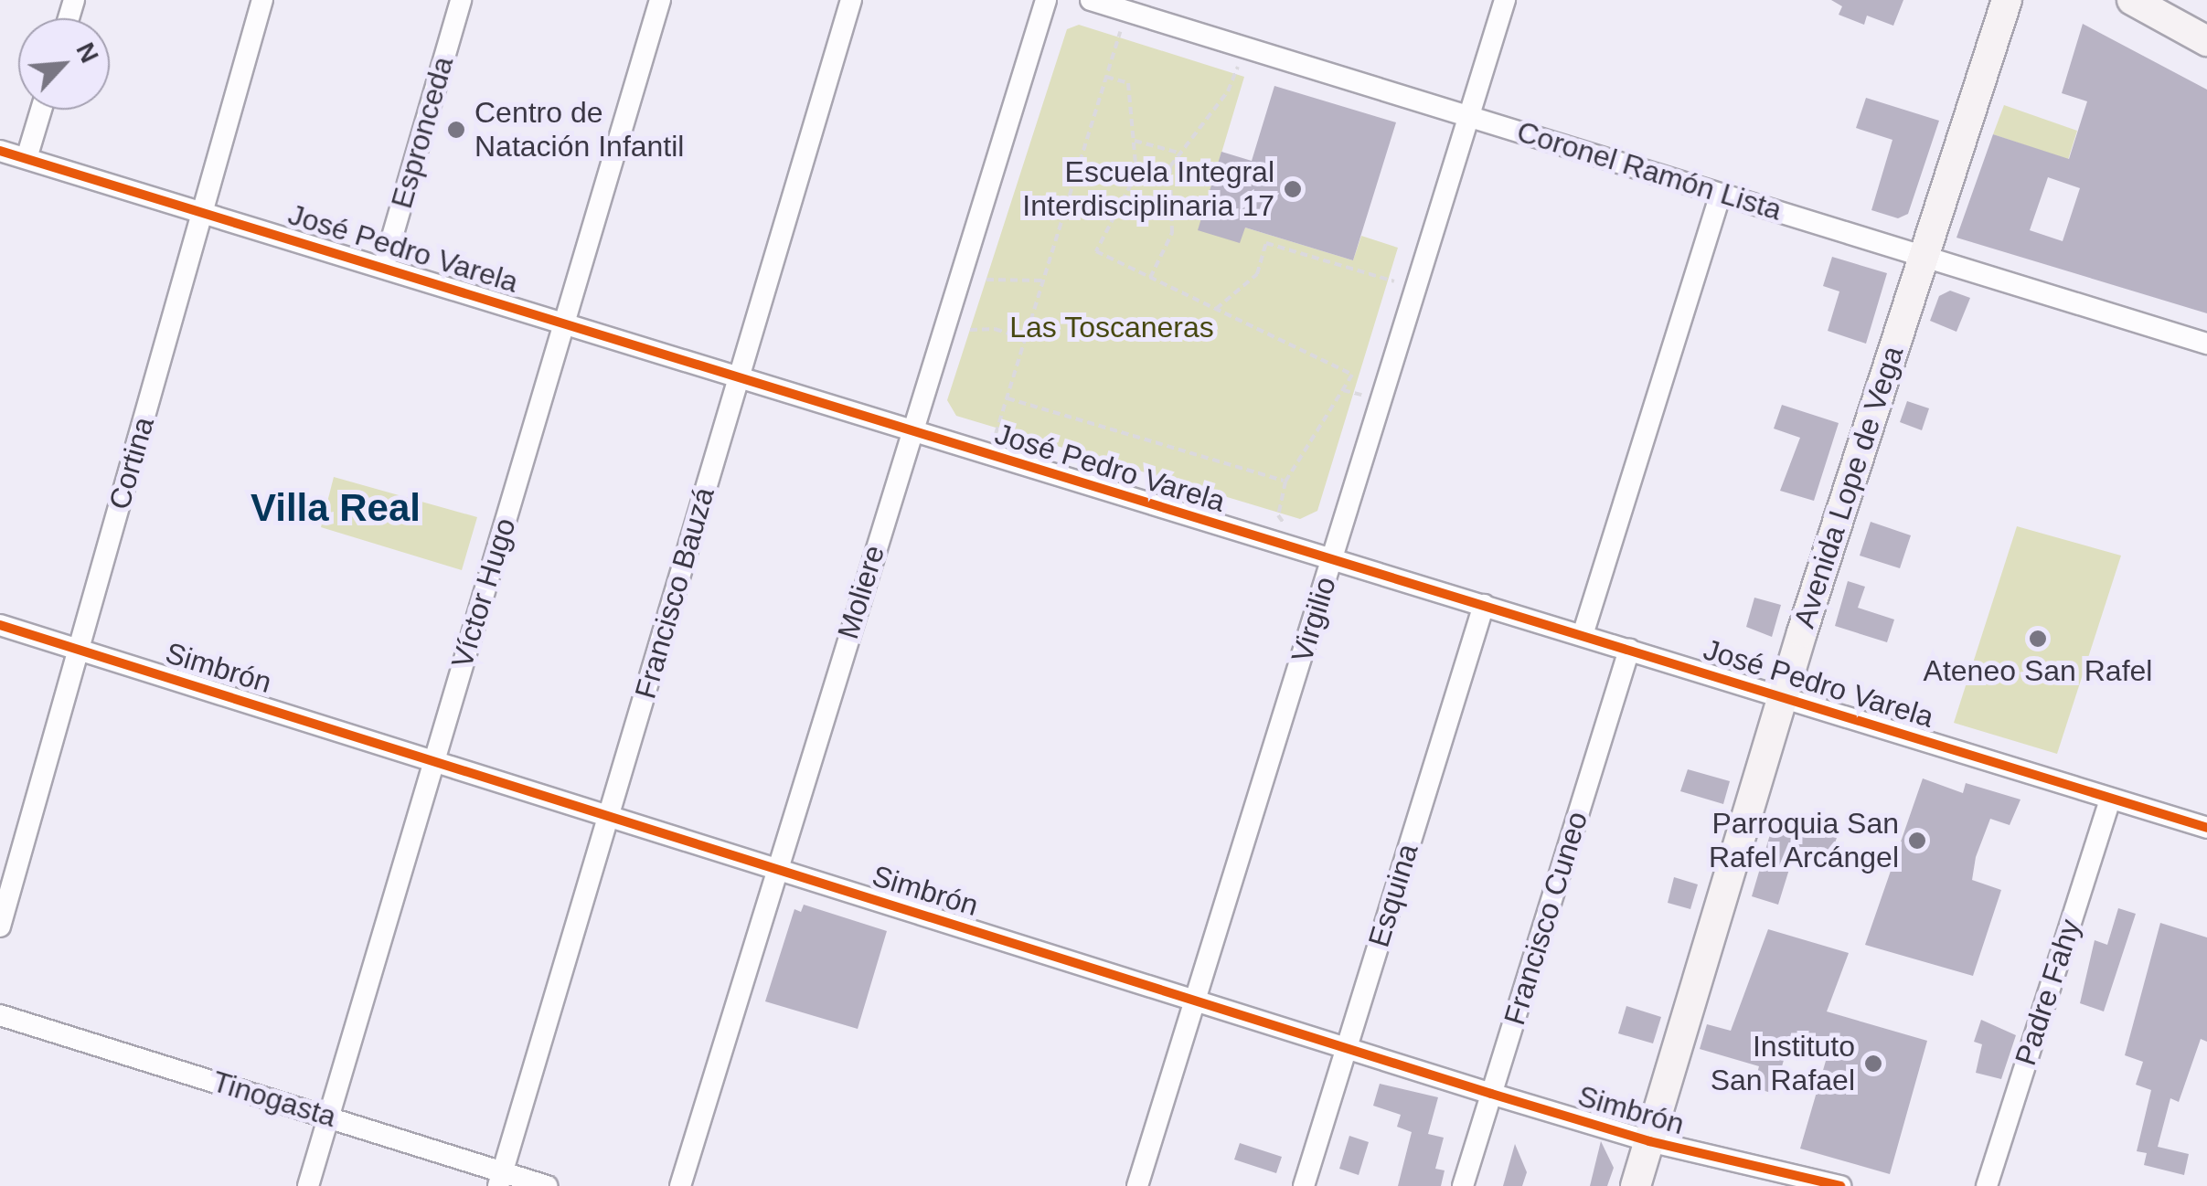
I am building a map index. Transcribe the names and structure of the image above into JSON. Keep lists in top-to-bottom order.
{
  "streets": {
    "main road": ["Avenida Lope de Vega"],
    "street": [
      "Espronceda",
      "Coronel Ramón Lista",
      "José Pedro Varela",
      "Cortina",
      "Moliere",
      "Víctor Hugo",
      "Francisco Bauzá",
      "Virgilio",
      "Simbrón",
      "Esquina",
      "Francisco Cuneo",
      "Padre Fahy",
      "Tinogasta"
    ]
  },
  "crossings": [
    ["Espronceda", "José Pedro Varela"],
    ["Coronel Ramón Lista", "Avenida Lope de Vega"],
    ["Coronel Ramón Lista", "Virgilio"],
    ["José Pedro Varela", "Cortina"],
    ["José Pedro Varela", "Avenida Lope de Vega"],
    ["José Pedro Varela", "Moliere"],
    ["José Pedro Varela", "Víctor Hugo"],
    ["José Pedro Varela", "Francisco Bauzá"],
    ["José Pedro Varela", "Virgilio"],
    ["José Pedro Varela", "Esquina"],
    ["José Pedro Varela", "Francisco Cuneo"],
    ["José Pedro Varela", "Padre Fahy"],
    ["Cortina", "Simbrón"],
    ["Avenida Lope de Vega", "Simbrón"],
    ["Moliere", "Simbrón"],
    ["Víctor Hugo", "Simbrón"],
    ["Víctor Hugo", "Tinogasta"],
    ["Francisco Bauzá", "Simbrón"],
    ["Francisco Bauzá", "Tinogasta"],
    ["Virgilio", "Simbrón"],
    ["Simbrón", "Esquina"],
    ["Simbrón", "Francisco Cuneo"]
  ],
  "districts": ["Villa Real"],
  "parks": ["Las Toscaneras"],
  "places": [
    "Centro de Natación Infantil",
    "Escuela Integral Interdisciplinaria 17",
    "Ateneo San Rafel",
    "Parroquia San Rafel Arcángel",
    "Instituto San Rafael"
  ],
  "north": "top right"
}
